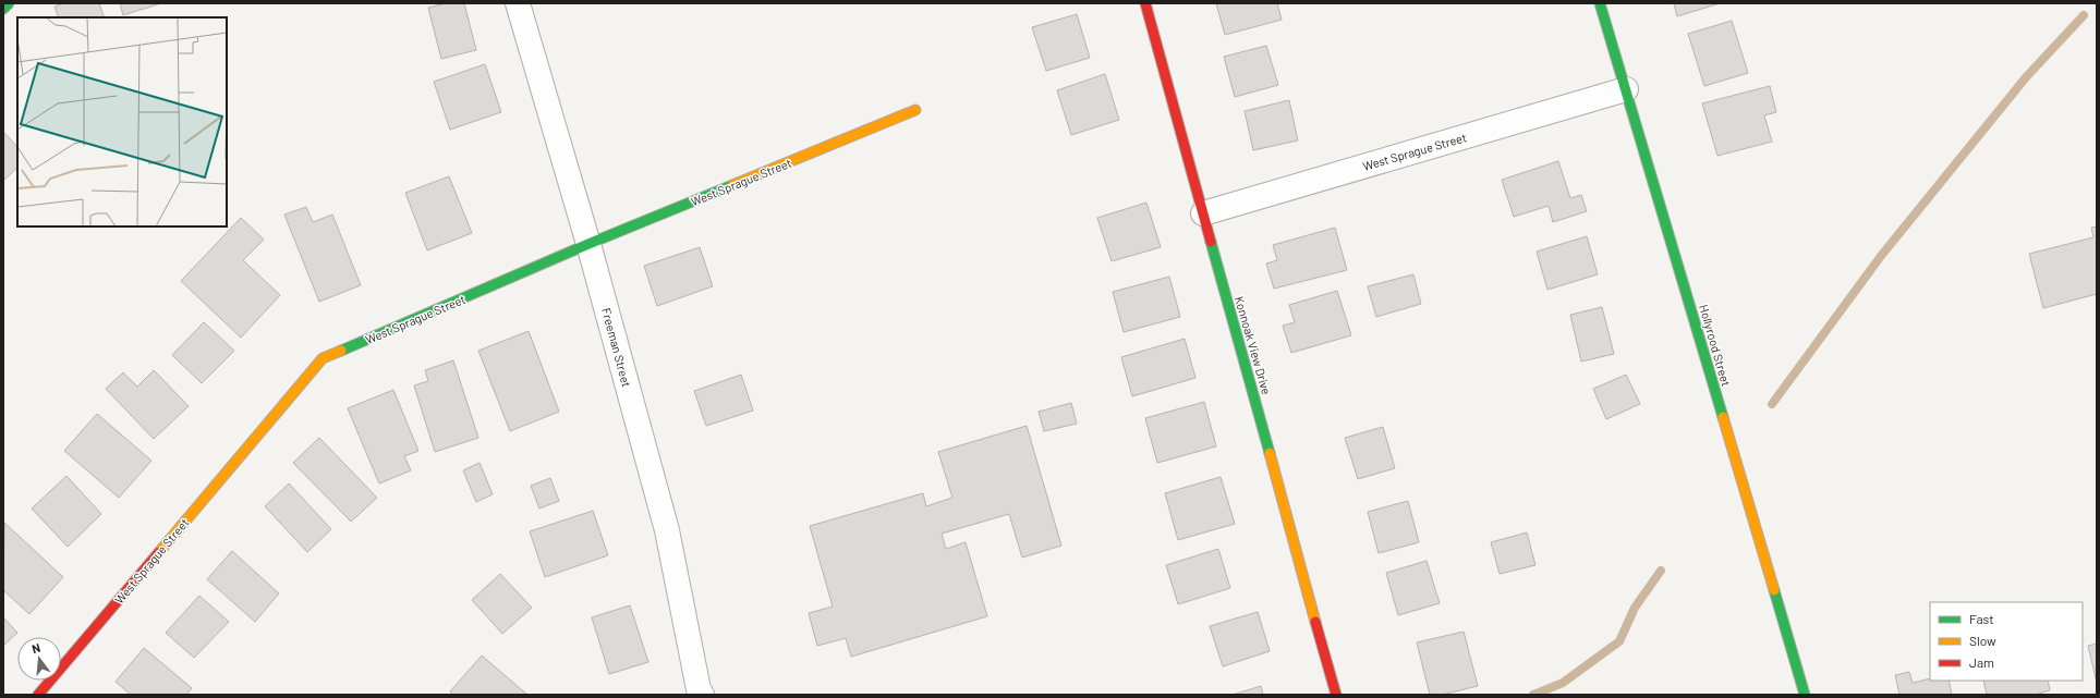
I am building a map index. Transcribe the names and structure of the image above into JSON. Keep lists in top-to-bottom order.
{
  "streets": {
    "street": [
      "West Sprague Street",
      "Konnoak View Drive",
      "Hollyrood Street",
      "Freeman Street"
    ]
  },
  "crossings": [
    ["West Sprague Street", "Konnoak View Drive"],
    ["West Sprague Street", "Hollyrood Street"],
    ["West Sprague Street", "Freeman Street"]
  ],
  "legend": ["Fast", "Slow", "Jam"],
  "north": "top"
}
